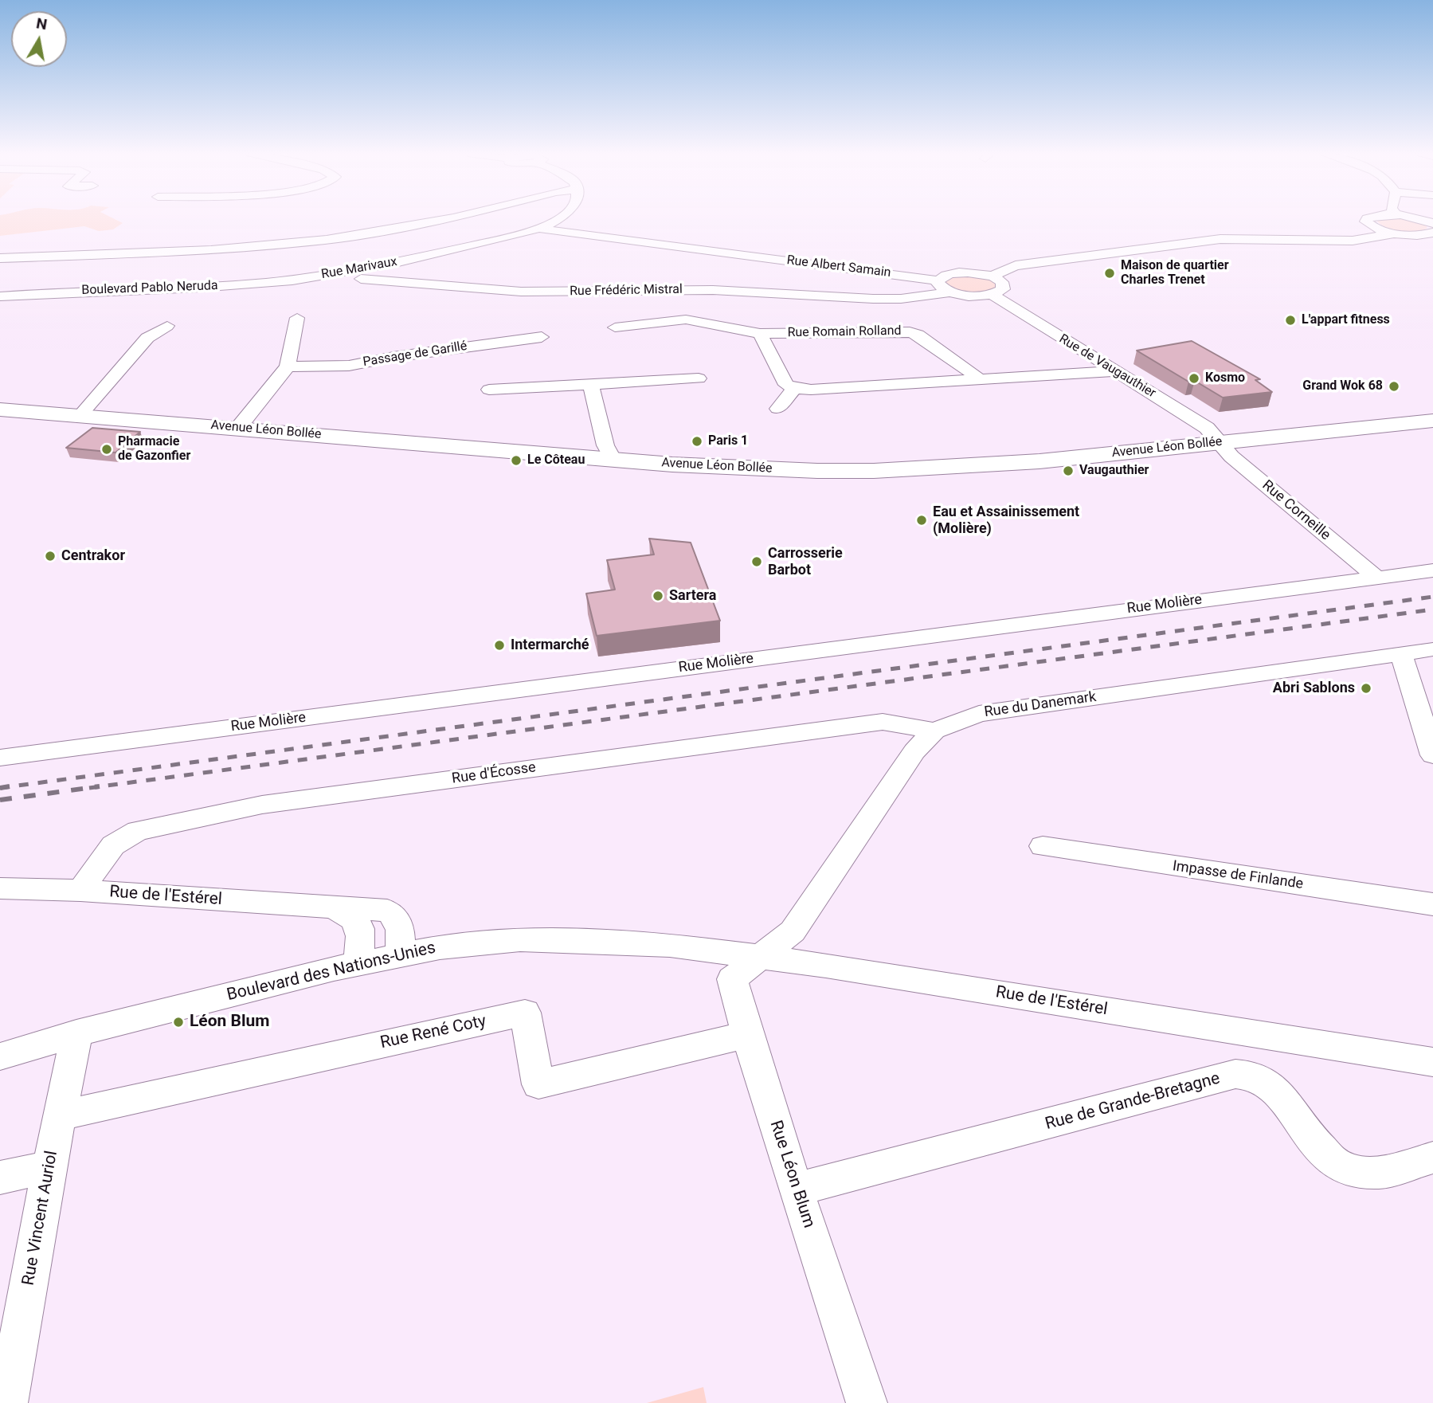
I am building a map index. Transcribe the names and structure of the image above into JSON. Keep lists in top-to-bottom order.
{
  "streets": {
    "main road": ["Avenue Léon Bollée"],
    "street": [
      "Rue Albert Samain",
      "Rue Marivaux",
      "Boulevard Pablo Neruda",
      "Rue Frédéric Mistral",
      "Rue Romain Rolland",
      "Passage de Garillé",
      "Rue de Vaugauthier",
      "Rue Corneille",
      "Rue Molière",
      "Rue du Danemark",
      "Rue d'Écosse",
      "Impasse de Finlande",
      "Rue de l'Estérel",
      "Boulevard des Nations-Unies",
      "Rue René Coty",
      "Rue de Grande-Bretagne",
      "Rue Léon Blum",
      "Rue Vincent Auriol"
    ]
  },
  "crossings": [
    ["Rue Albert Samain", "Rue Marivaux"],
    ["Rue Marivaux", "Boulevard Pablo Neruda"],
    ["Rue Marivaux", "Rue Frédéric Mistral"],
    ["Boulevard Pablo Neruda", "Rue Frédéric Mistral"],
    ["Rue Frédéric Mistral", "Rue de Vaugauthier"],
    ["Rue de Vaugauthier", "Avenue Léon Bollée"],
    ["Rue de Vaugauthier", "Rue Corneille"],
    ["Avenue Léon Bollée", "Rue Corneille"],
    ["Rue Corneille", "Rue Molière"],
    ["Rue du Danemark", "Rue d'Écosse"],
    ["Rue du Danemark", "Rue de l'Estérel"],
    ["Rue du Danemark", "Rue Léon Blum"],
    ["Rue d'Écosse", "Rue de l'Estérel"],
    ["Rue de l'Estérel", "Boulevard des Nations-Unies"],
    ["Rue de l'Estérel", "Rue Léon Blum"],
    ["Boulevard des Nations-Unies", "Rue Vincent Auriol"],
    ["Rue René Coty", "Rue Léon Blum"],
    ["Rue René Coty", "Rue Vincent Auriol"],
    ["Rue de Grande-Bretagne", "Rue Léon Blum"]
  ],
  "places": [
    "Maison de quartier Charles Trenet",
    "L'appart fitness",
    "Kosmo",
    "Grand Wok 68",
    "Paris 1",
    "Pharmacie de Gazonfier",
    "Le Côteau",
    "Vaugauthier",
    "Eau et Assainissement (Molière)",
    "Centrakor",
    "Carrosserie Barbot",
    "Sartera",
    "Intermarché",
    "Abri Sablons",
    "Léon Blum"
  ],
  "north": "top"
}
